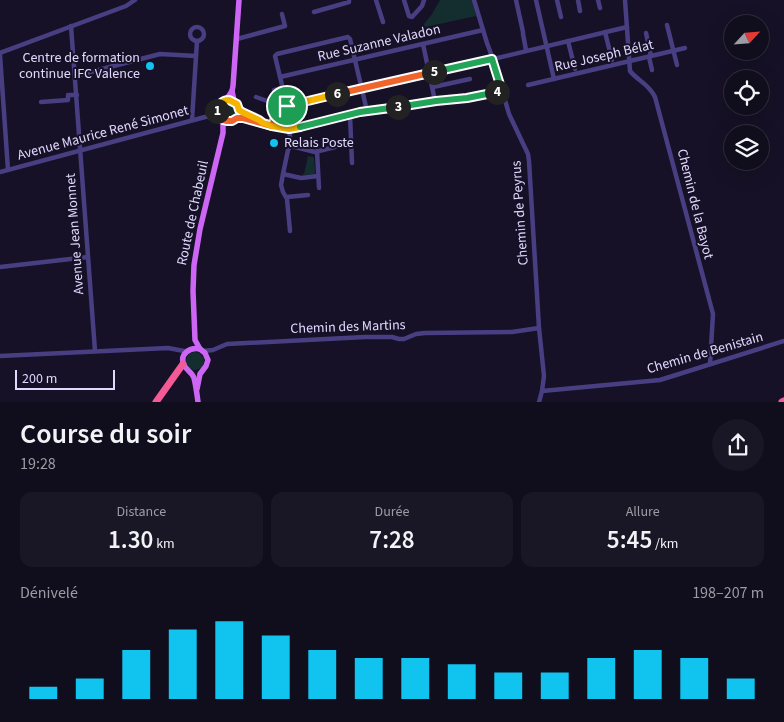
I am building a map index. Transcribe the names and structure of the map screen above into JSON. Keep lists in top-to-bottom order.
{
  "streets": {
    "main road": ["Route de Chabeuil"],
    "street": [
      "Rue Suzanne Valadon",
      "Rue Joseph Bélat",
      "Avenue Maurice René Simonet",
      "Chemin de la Bayot",
      "Chemin de Peyrus",
      "Avenue Jean Monnet",
      "Chemin des Martins",
      "Chemin de Benistain"
    ]
  },
  "crossings": [
    ["Rue Suzanne Valadon", "Chemin de Peyrus"],
    ["Rue Joseph Bélat", "Chemin de la Bayot"],
    ["Avenue Maurice René Simonet", "Route de Chabeuil"],
    ["Avenue Maurice René Simonet", "Avenue Jean Monnet"],
    ["Chemin de la Bayot", "Chemin de Benistain"],
    ["Chemin de Peyrus", "Chemin des Martins"],
    ["Chemin de Peyrus", "Chemin de Benistain"]
  ],
  "places": ["Centre de formation continue IFC Valence", "Relais Poste"],
  "scale_bar": "200 m",
  "north": "top right",
  "page": {
    "pins": [
      "5",
      "4",
      "6",
      "3",
      "1"
    ],
    "scale": "200 m",
    "heading": ["Course du soir", "19:28"],
    "stats": [
      ["Distance", "1.30 km"],
      ["Durée", "7:28"],
      ["Allure", "5:45 /km"]
    ],
    "chart": ["Dénivelé", "198–207 m"]
  }
}
